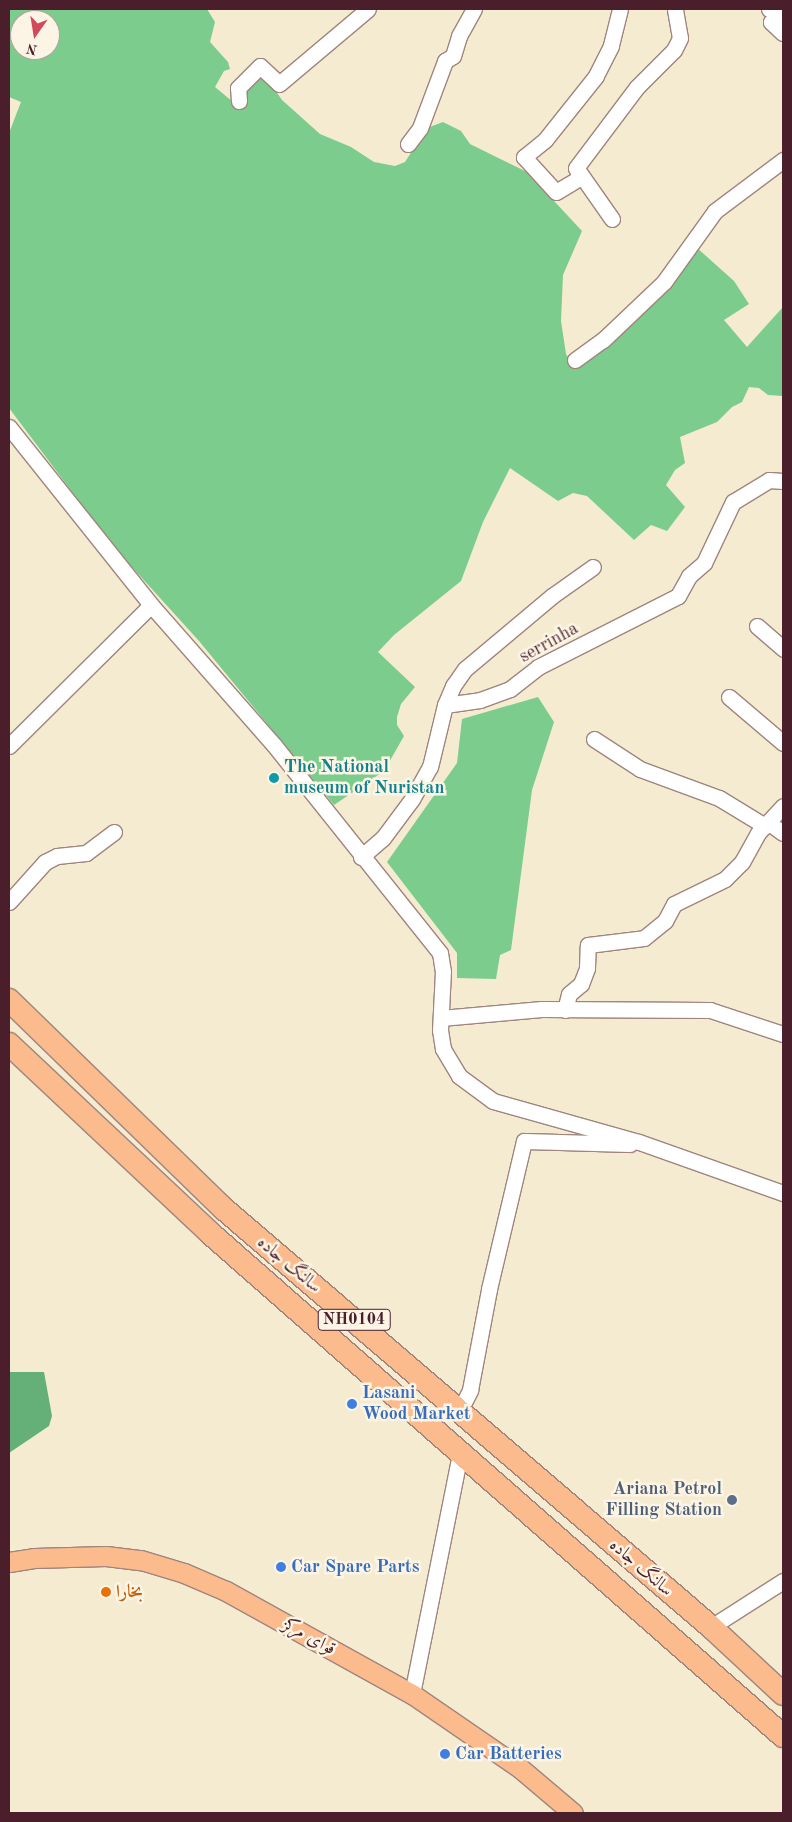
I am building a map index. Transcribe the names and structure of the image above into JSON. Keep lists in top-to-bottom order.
{
  "streets": {
    "highway": ["سالنگ جاده", "NH0104"],
    "main road": ["قوای مرکز"],
    "street": ["serrinha"]
  },
  "places": [
    "The National museum of Nuristan",
    "Lasani Wood Market",
    "Ariana Petrol Filling Station",
    "Car Spare Parts",
    "بخارا",
    "Car Batteries"
  ],
  "north": "bottom"
}
